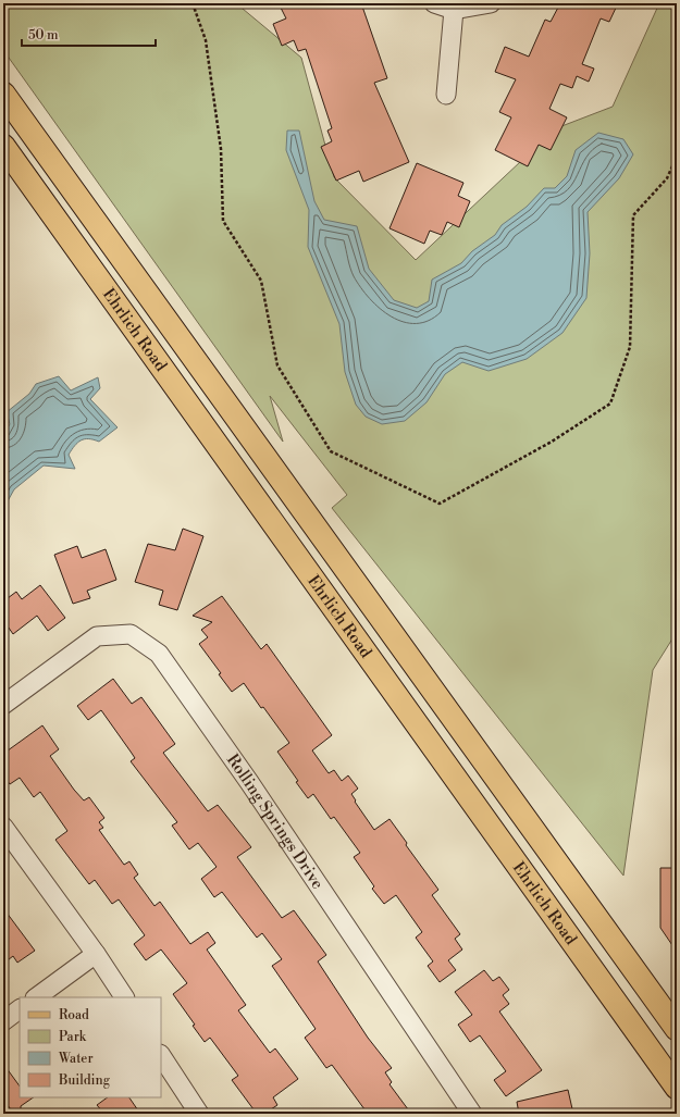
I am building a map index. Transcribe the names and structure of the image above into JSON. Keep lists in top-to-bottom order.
{
  "streets": {
    "main road": ["Ehrlich Road"],
    "street": ["Rolling Springs Drive"]
  },
  "legend": [
    "Road",
    "Park",
    "Water",
    "Building"
  ],
  "scale_bar": "50 m"
}
